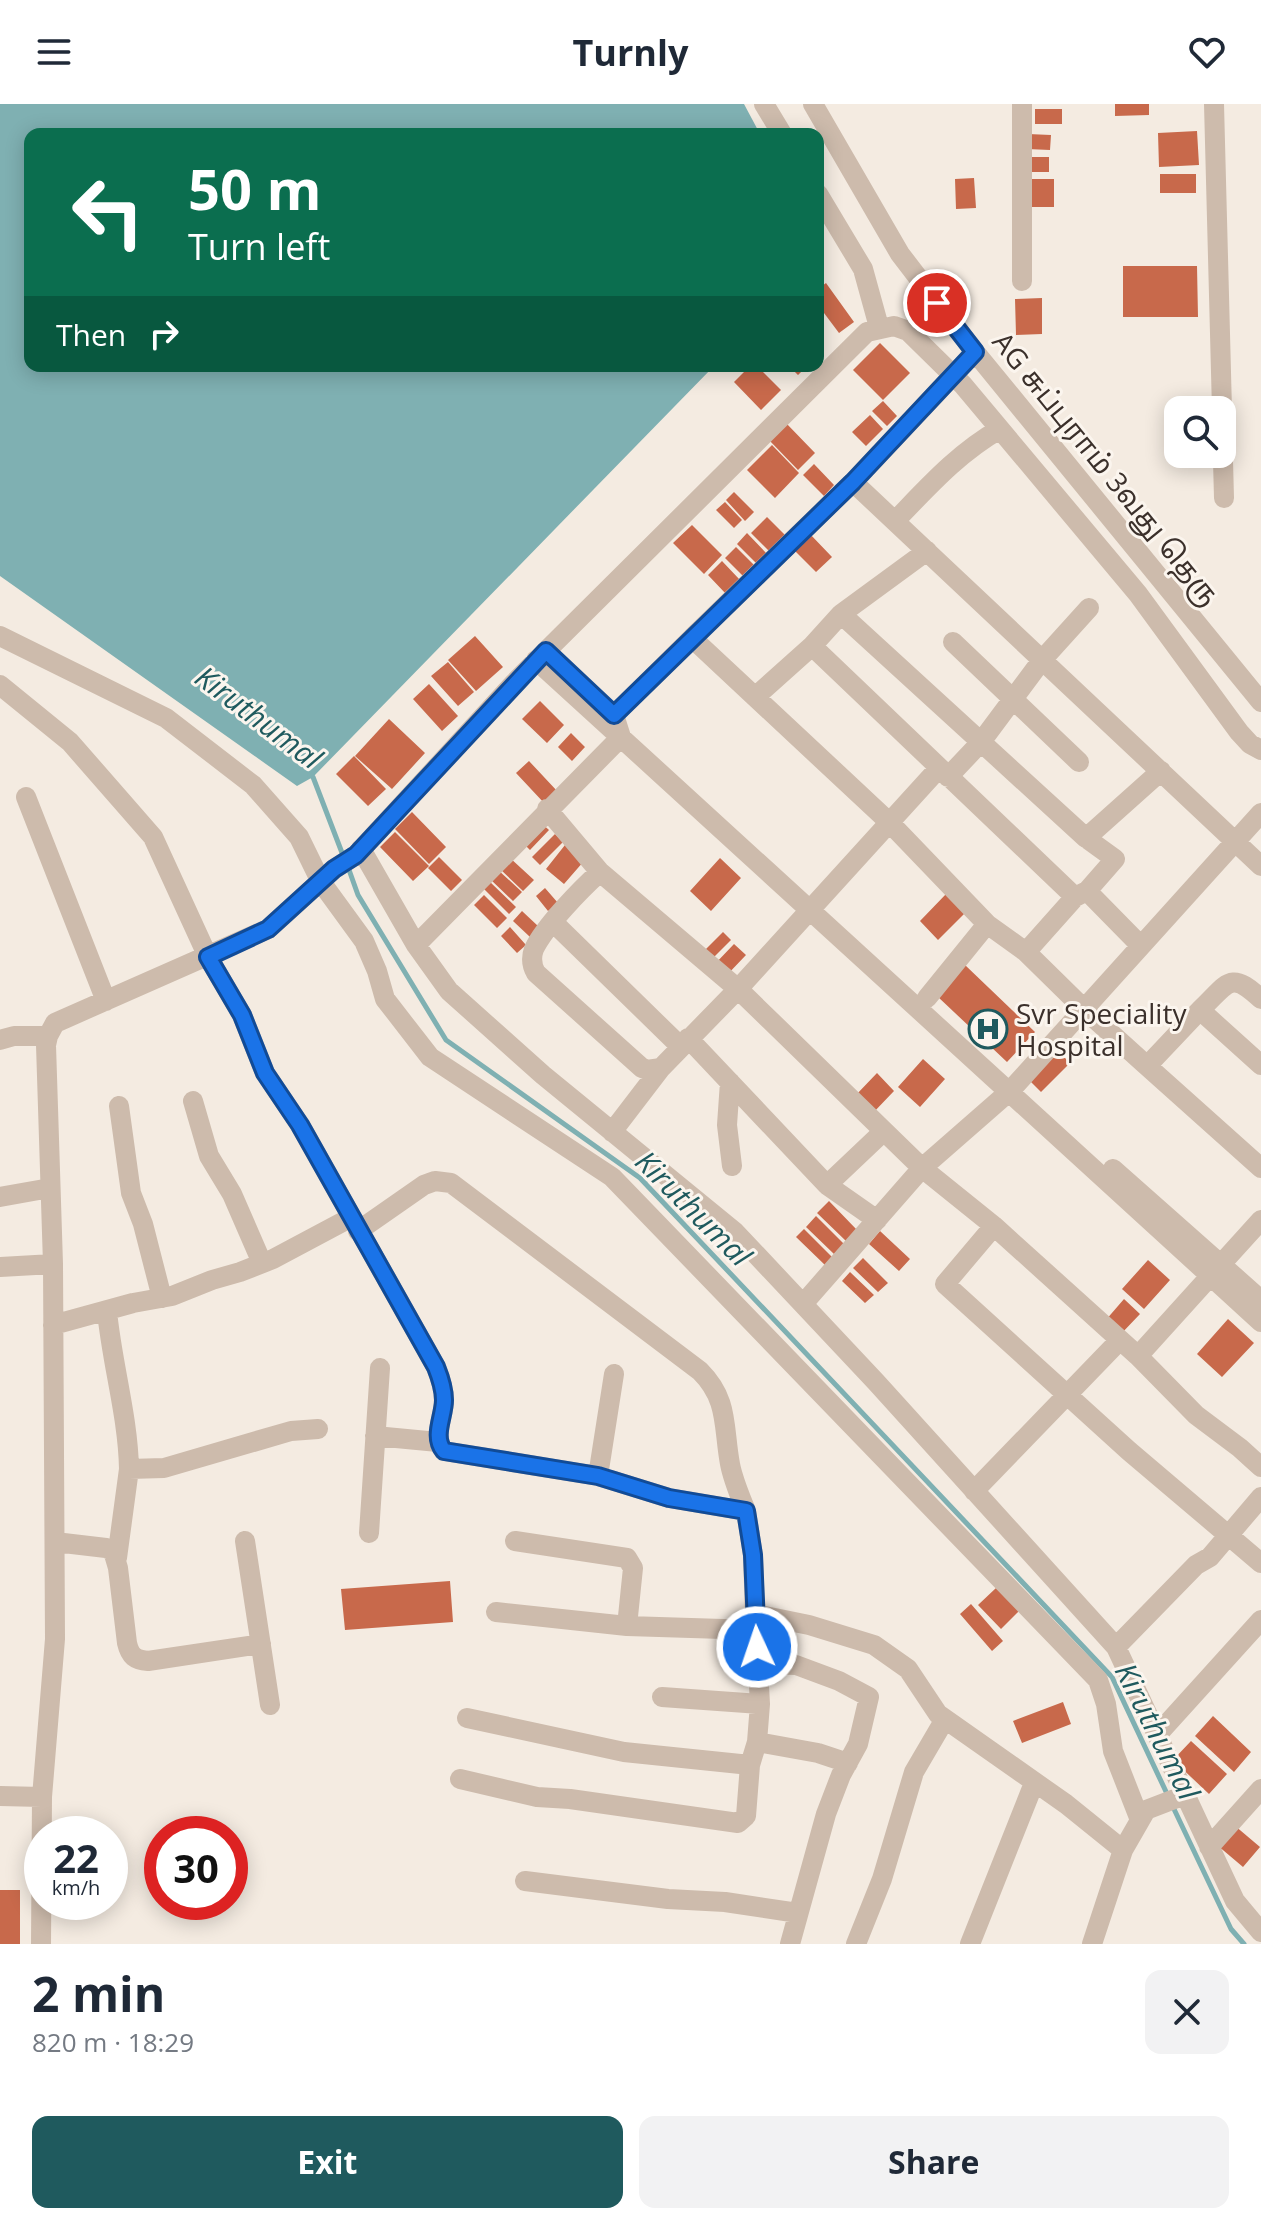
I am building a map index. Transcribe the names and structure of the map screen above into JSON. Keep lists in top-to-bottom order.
{
  "streets": {
    "street": ["AG சுப்புராம் 3வது தெரு"]
  },
  "water": ["Kiruthumal"],
  "places": {
    "hospital": ["Svr Speciality Hospital"]
  },
  "page": {
    "header": "Turnly",
    "turn": ["50 m", "Turn left"],
    "then": "Then",
    "speed": "22 km/h",
    "limit": "30",
    "heading": ["2 min", "820 m · 18:29"],
    "buttons": ["Exit", "Share"]
  }
}
